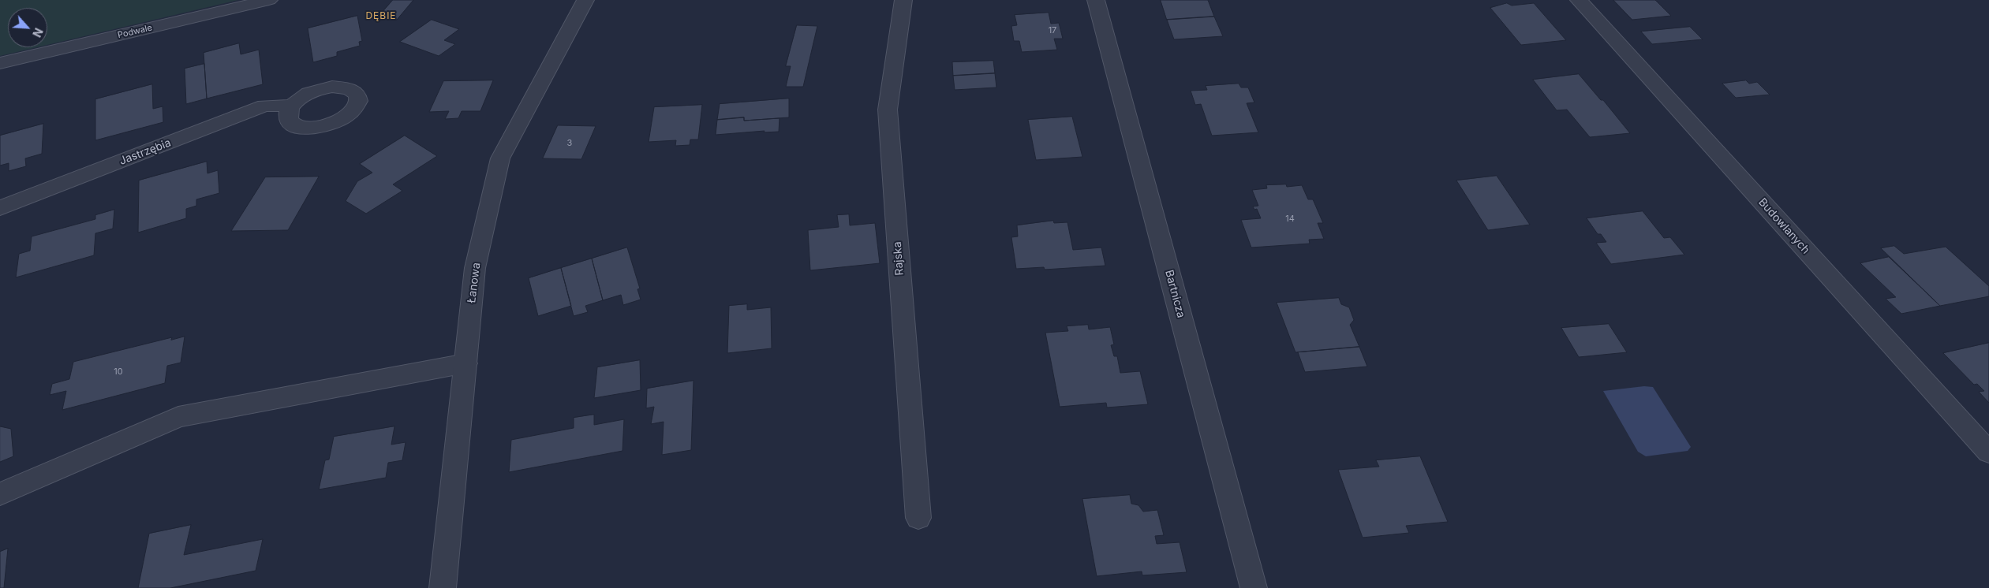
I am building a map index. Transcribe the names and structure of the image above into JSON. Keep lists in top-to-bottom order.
{
  "streets": {
    "street": [
      "Podwale",
      "Jastrzębia",
      "Budowlanych",
      "Rajska",
      "Łanowa",
      "Bartnicza"
    ]
  },
  "districts": ["DĘBIE"],
  "house_numbers": [
    "17",
    "3",
    "14",
    "10"
  ],
  "north": "bottom right"
}
